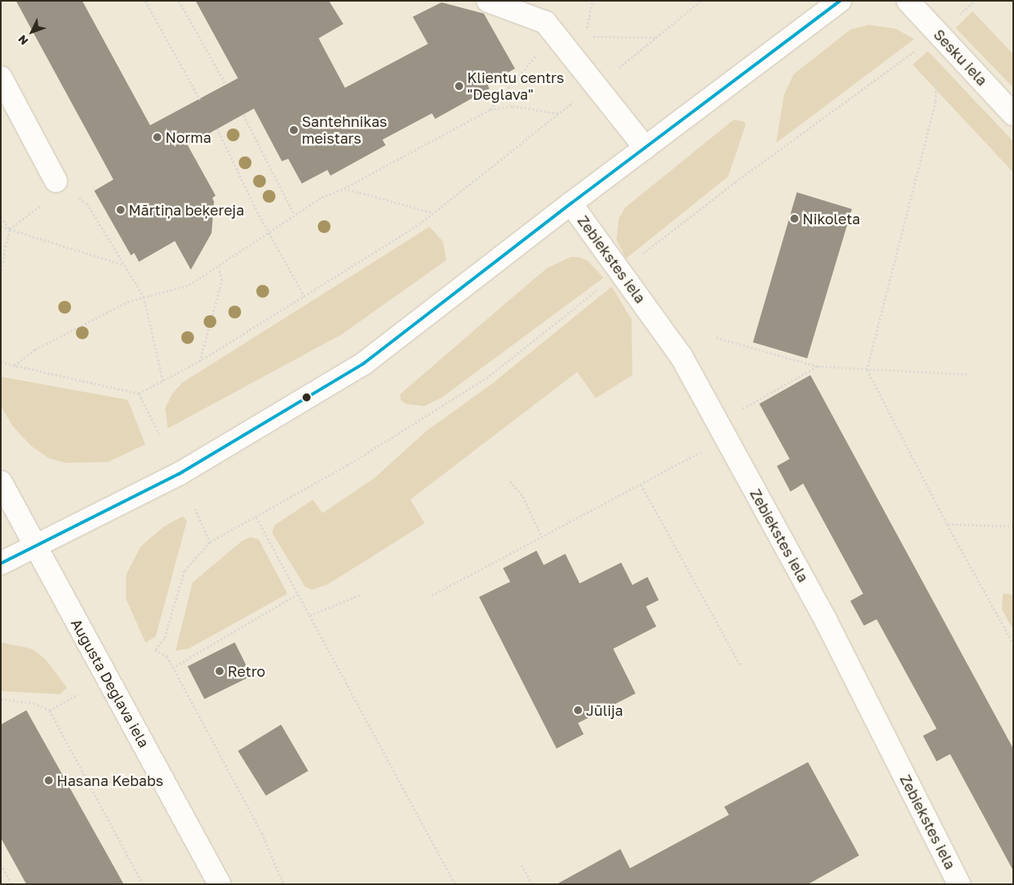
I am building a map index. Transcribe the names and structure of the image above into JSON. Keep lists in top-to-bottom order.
{
  "streets": {
    "street": ["Sesku iela", "Zebiekstes iela", "Augusta Deglava iela"]
  },
  "places": [
    "Klientu centrs \"Deglava\"",
    "Santehnikas meistars",
    "Norma",
    "Mārtiņa beķereja",
    "Nikoleta",
    "Retro",
    "Jūlija",
    "Hasana Kebabs"
  ],
  "north": "bottom left"
}
